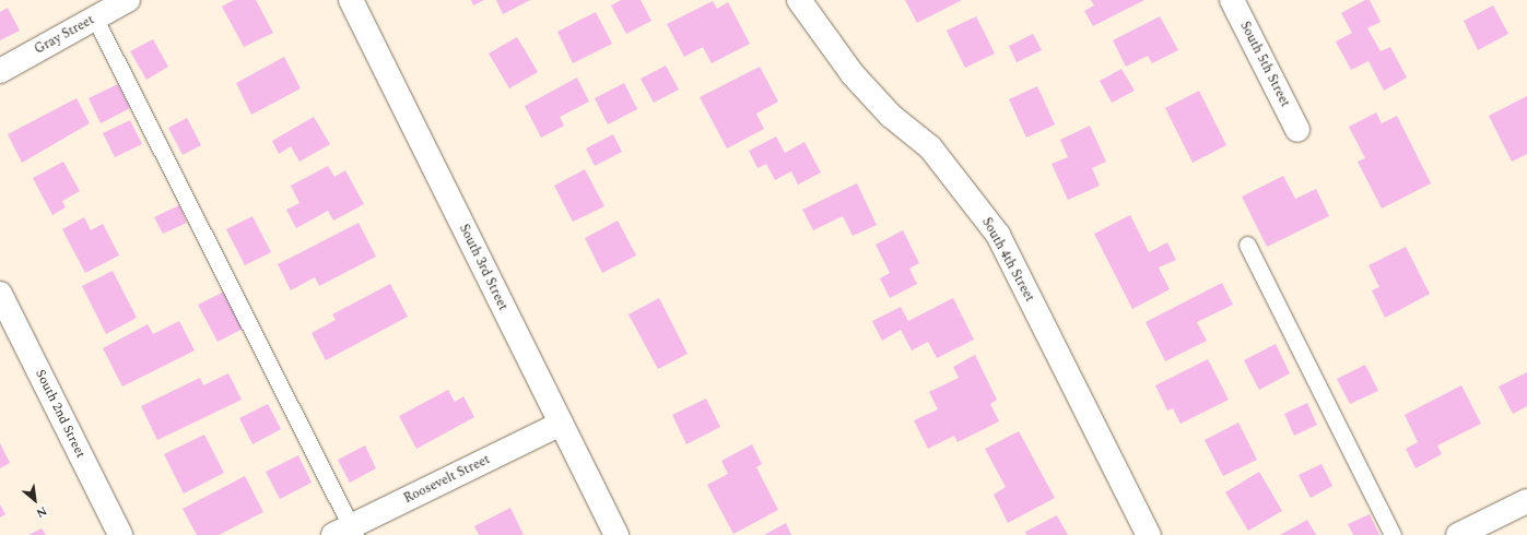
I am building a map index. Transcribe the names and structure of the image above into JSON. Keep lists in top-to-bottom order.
{
  "streets": {
    "street": [
      "Gray Street",
      "South 5th Street",
      "South 4th Street",
      "South 3rd Street",
      "South 2nd Street",
      "Roosevelt Street"
    ]
  },
  "crossings": [
    ["South 3rd Street", "Roosevelt Street"]
  ],
  "north": "bottom right"
}
